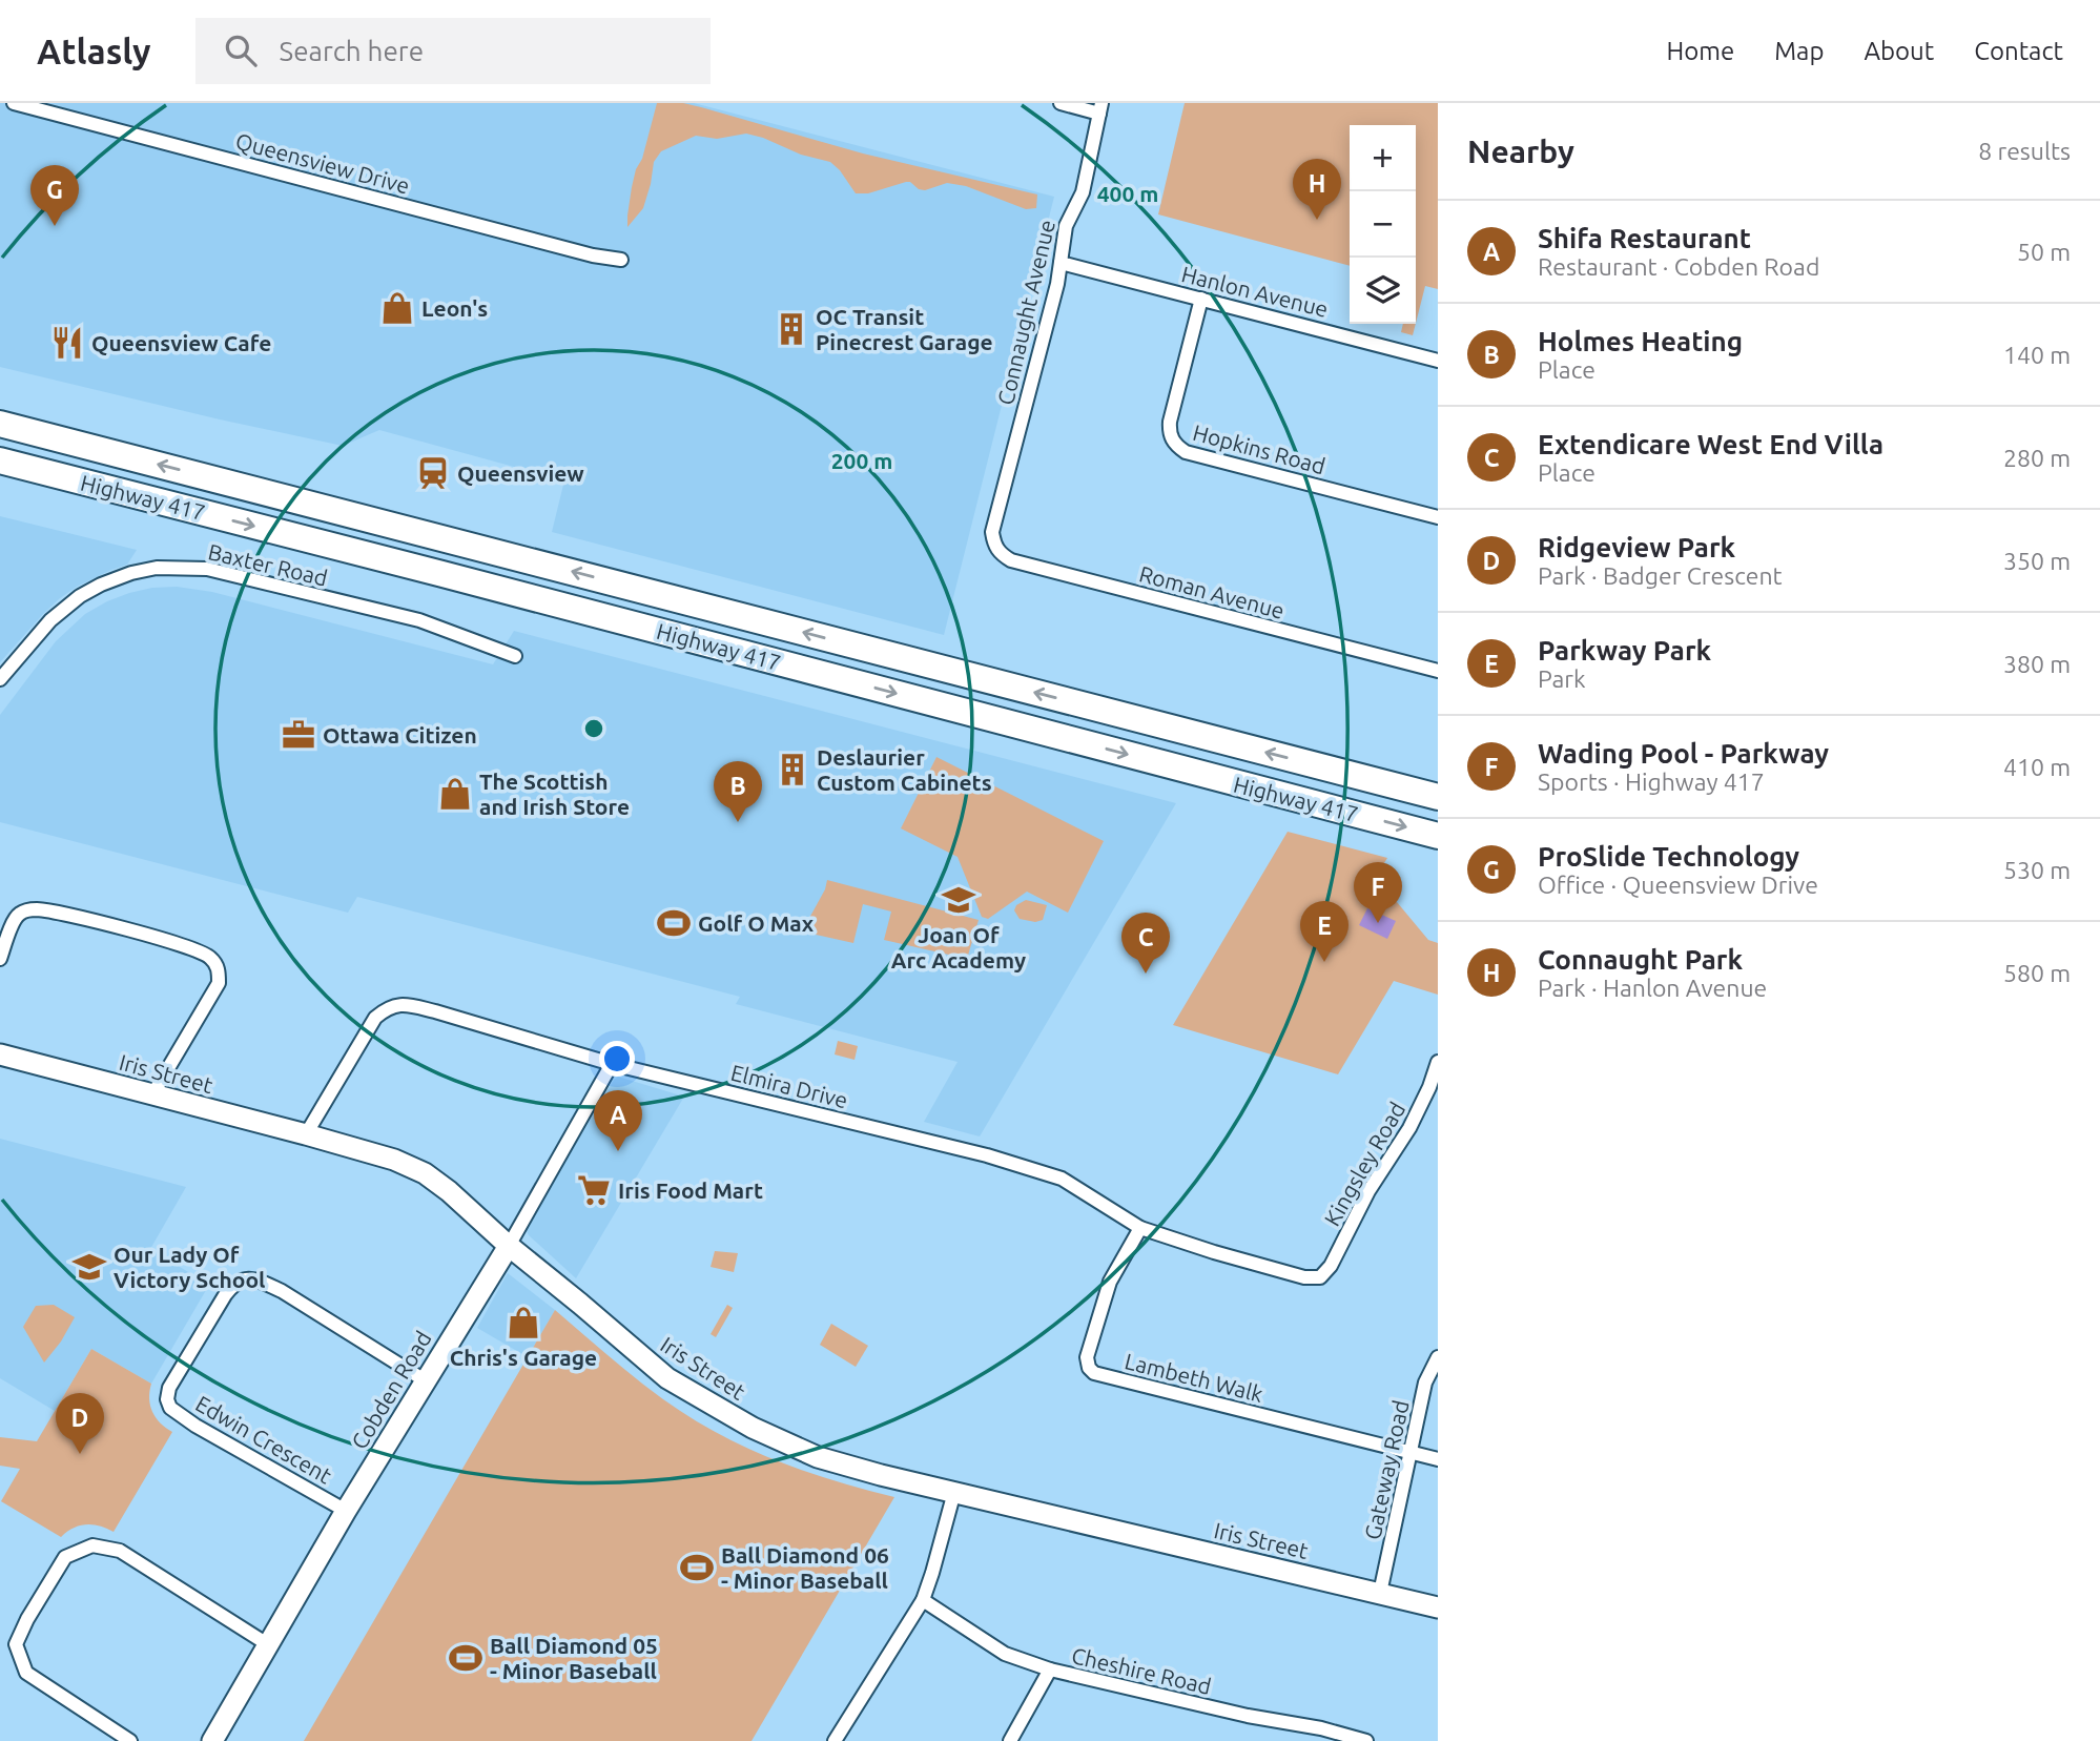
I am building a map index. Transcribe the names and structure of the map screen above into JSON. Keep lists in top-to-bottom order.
{
  "streets": {
    "highway": ["Highway 417"],
    "street": [
      "Queensview Drive",
      "Hanlon Avenue",
      "Connaught Avenue",
      "Hopkins Road",
      "Baxter Road",
      "Roman Avenue",
      "Iris Street",
      "Elmira Drive",
      "Kingsley Road",
      "Lambeth Walk",
      "Cobden Road",
      "Edwin Crescent",
      "Gateway Road",
      "Cheshire Road"
    ]
  },
  "crossings": [
    ["Hanlon Avenue", "Connaught Avenue"],
    ["Hanlon Avenue", "Hopkins Road"],
    ["Connaught Avenue", "Roman Avenue"],
    ["Iris Street", "Elmira Drive"],
    ["Iris Street", "Cobden Road"],
    ["Iris Street", "Gateway Road"],
    ["Elmira Drive", "Kingsley Road"],
    ["Elmira Drive", "Lambeth Walk"],
    ["Elmira Drive", "Cobden Road"],
    ["Lambeth Walk", "Gateway Road"],
    ["Cobden Road", "Edwin Crescent"]
  ],
  "places": {
    "shop": ["Leon's", "The Scottish and Irish Store", "Chris's Garage"],
    "building": ["OC Transit Pinecrest Garage", "Deslaurier Custom Cabinets"],
    "restaurant": ["Queensview Cafe"],
    "station": ["Queensview"],
    "office": ["Ottawa Citizen"],
    "school or university": ["Joan Of Arc Academy", "Our Lady Of Victory School"],
    "sports": ["Golf O Max", "Ball Diamond 06 - Minor Baseball", "Ball Diamond 05 - Minor Baseball"],
    "supermarket": ["Iris Food Mart"]
  },
  "page": {
    "header": "Atlasly",
    "search": "Search here",
    "nav": [
      "Home",
      "Map",
      "About",
      "Contact"
    ],
    "heading": ["Nearby", "8 results"],
    "map_buttons": ["+", "−"],
    "pins": [
      "H",
      "G",
      "B",
      "F",
      "E",
      "C",
      "A",
      "D"
    ],
    "list": [
      {
        "mark": "A",
        "name": "Shifa Restaurant",
        "note": "Restaurant · Cobden Road",
        "value": "50 m"
      },
      {
        "mark": "B",
        "name": "Holmes Heating",
        "note": "Place",
        "value": "140 m"
      },
      {
        "mark": "C",
        "name": "Extendicare West End Villa",
        "note": "Place",
        "value": "280 m"
      },
      {
        "mark": "D",
        "name": "Ridgeview Park",
        "note": "Park · Badger Crescent",
        "value": "350 m"
      },
      {
        "mark": "E",
        "name": "Parkway Park",
        "note": "Park",
        "value": "380 m"
      },
      {
        "mark": "F",
        "name": "Wading Pool - Parkway",
        "note": "Sports · Highway 417",
        "value": "410 m"
      },
      {
        "mark": "G",
        "name": "ProSlide Technology",
        "note": "Office · Queensview Drive",
        "value": "530 m"
      },
      {
        "mark": "H",
        "name": "Connaught Park",
        "note": "Park · Hanlon Avenue",
        "value": "580 m"
      }
    ]
  },
  "rings": ["400 m", "200 m"]
}
